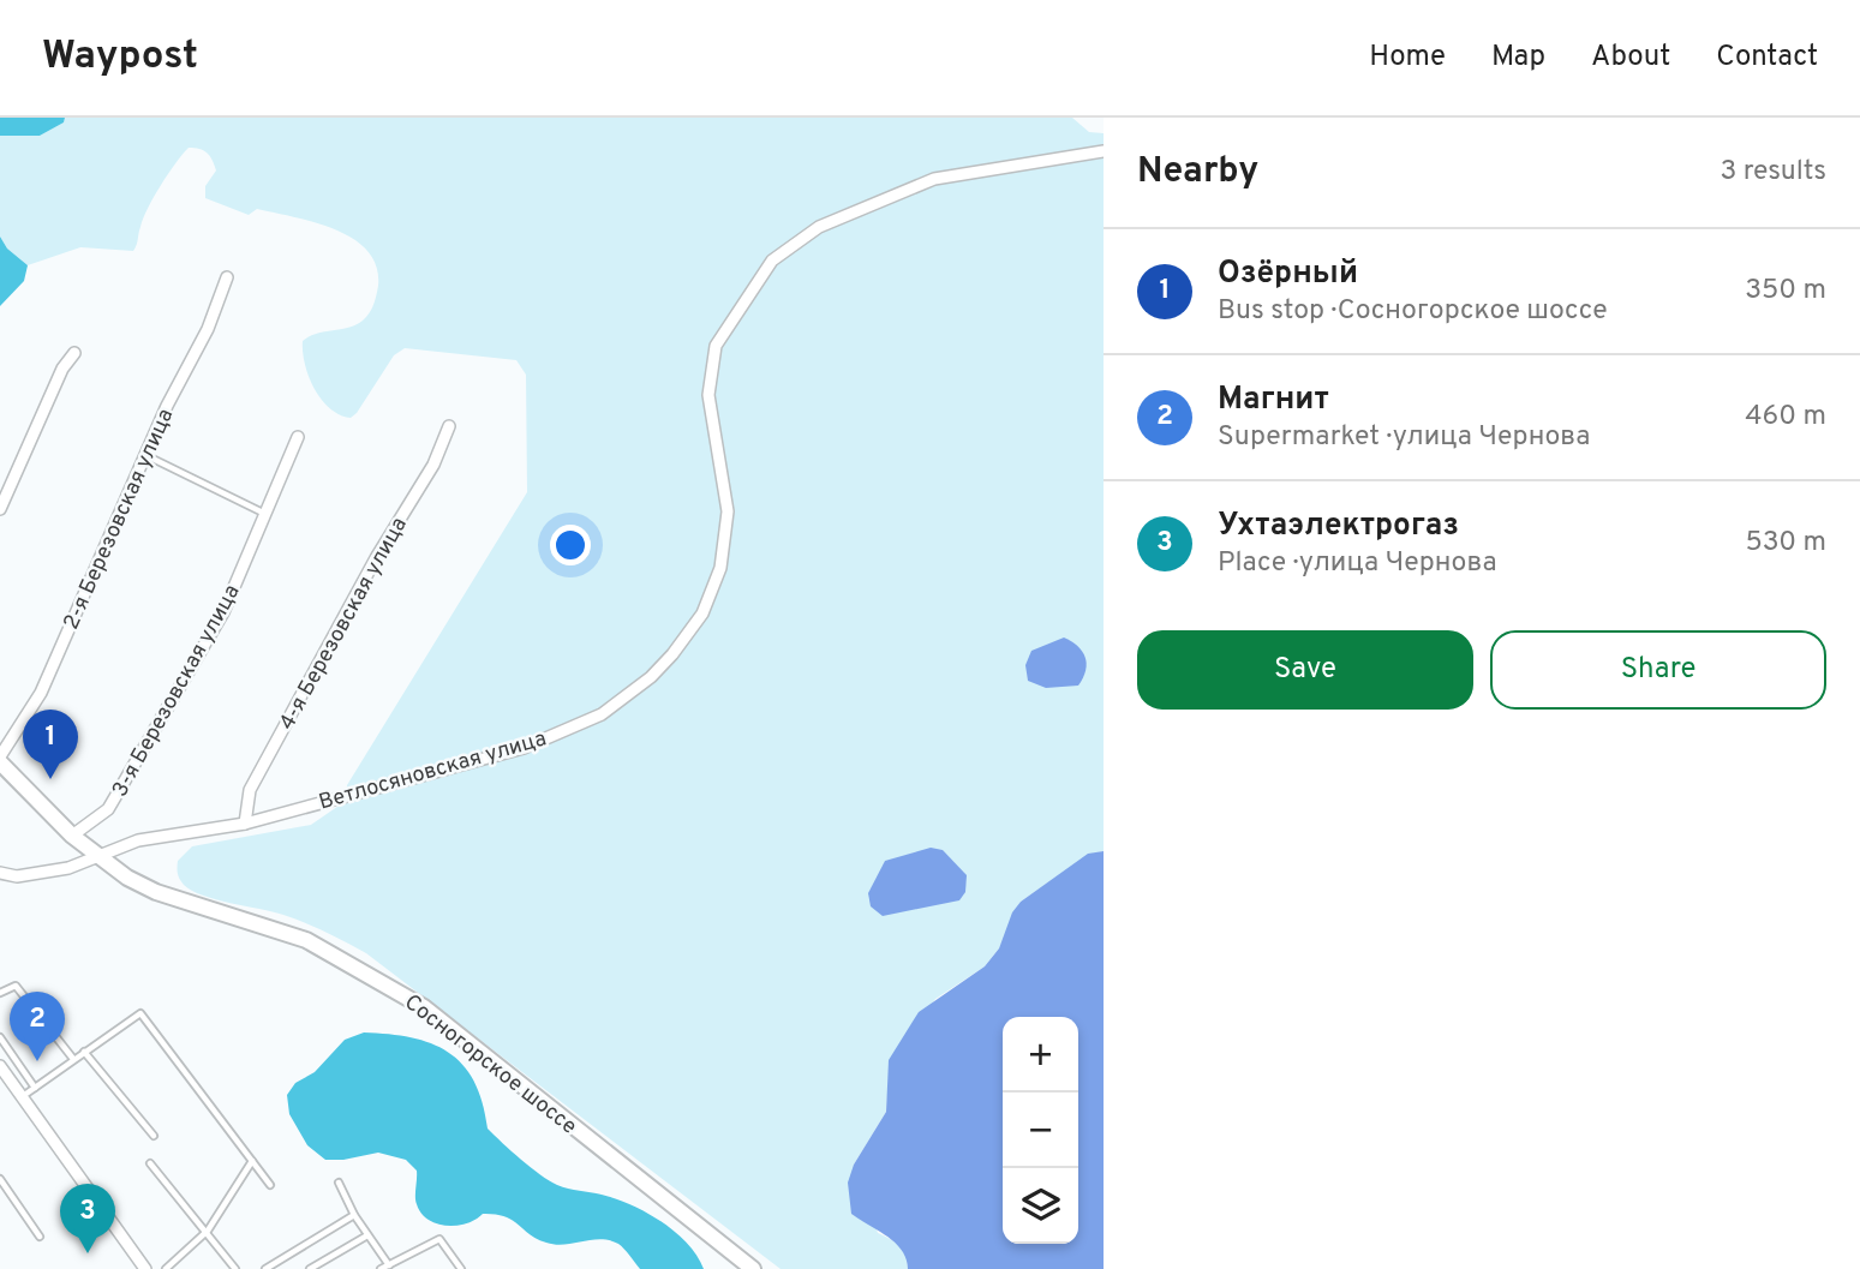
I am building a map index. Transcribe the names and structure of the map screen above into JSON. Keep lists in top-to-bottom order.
{
  "streets": {
    "main road": ["Сосногорское шоссе"],
    "street": [
      "2-я Березовская улица",
      "4-я Березовская улица",
      "3-я Березовская улица",
      "Ветлосяновская улица"
    ]
  },
  "crossings": [
    ["4-я Березовская улица", "Ветлосяновская улица"],
    ["3-я Березовская улица", "Сосногорское шоссе"],
    ["Ветлосяновская улица", "Сосногорское шоссе"]
  ],
  "page": {
    "header": "Waypost",
    "nav": [
      "Home",
      "Map",
      "About",
      "Contact"
    ],
    "heading": ["Nearby", "3 results"],
    "list": [
      {
        "mark": "1",
        "name": "Озёрный",
        "note": "Bus stop · Сосногорское шоссе",
        "value": "350 m"
      },
      {
        "mark": "2",
        "name": "Магнит",
        "note": "Supermarket · улица Чернова",
        "value": "460 m"
      },
      {
        "mark": "3",
        "name": "Ухтаэлектрогаз",
        "note": "Place · улица Чернова",
        "value": "530 m"
      }
    ],
    "buttons": ["Save", "Share"],
    "pins": ["1", "2", "3"],
    "map_buttons": ["+", "−"]
  }
}
